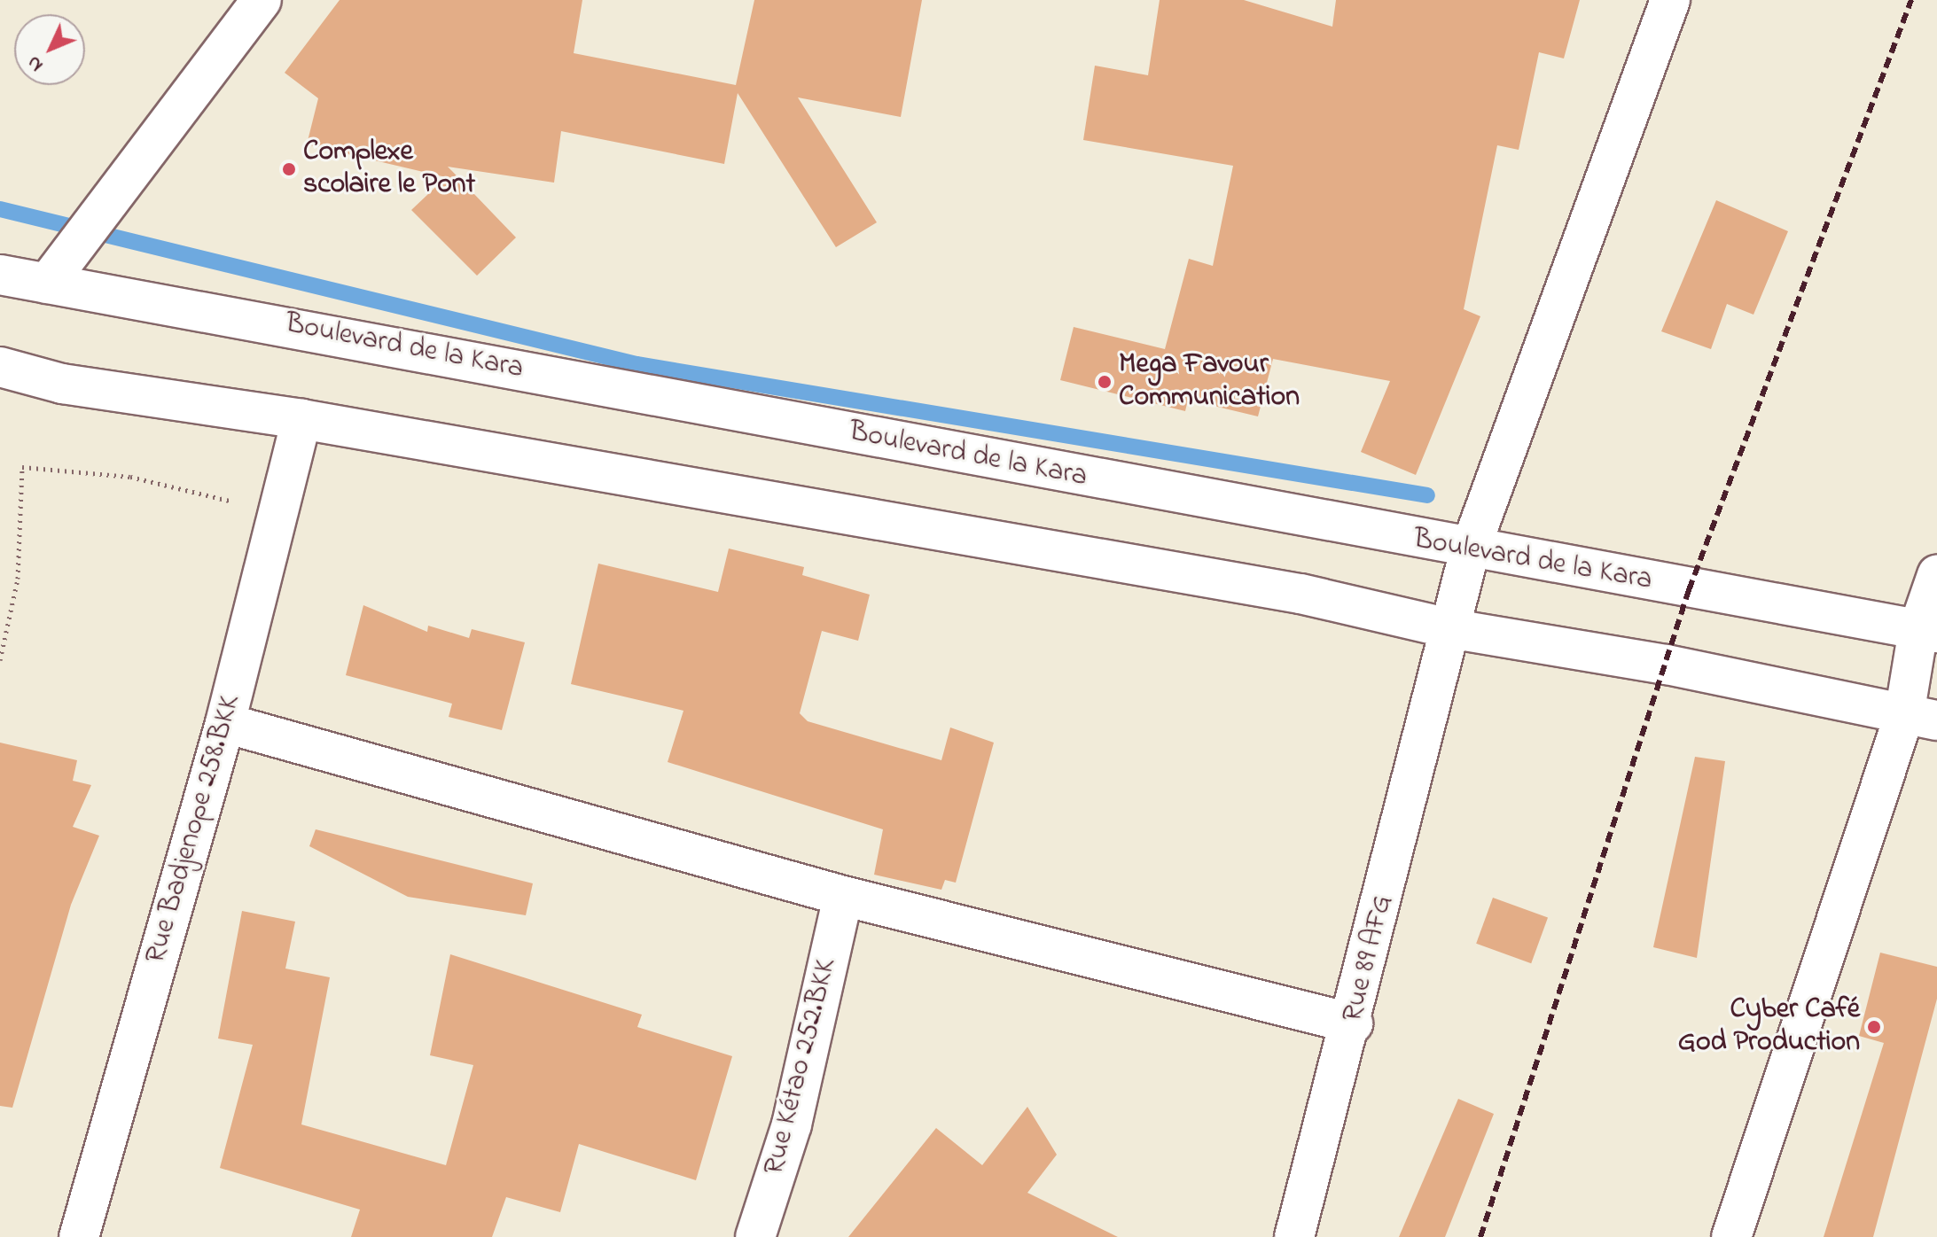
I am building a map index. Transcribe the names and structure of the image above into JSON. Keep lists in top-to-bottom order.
{
  "streets": {
    "street": [
      "Boulevard de la Kara",
      "Rue Badjenope 258.BKK",
      "Rue 89 AFG",
      "Rue Kétao 252.BKK"
    ]
  },
  "crossings": [
    ["Boulevard de la Kara", "Rue 89 AFG"]
  ],
  "places": ["Complexe scolaire le Pont", "Mega Favour Communication", "Cyber Café God Production"],
  "north": "bottom left"
}
